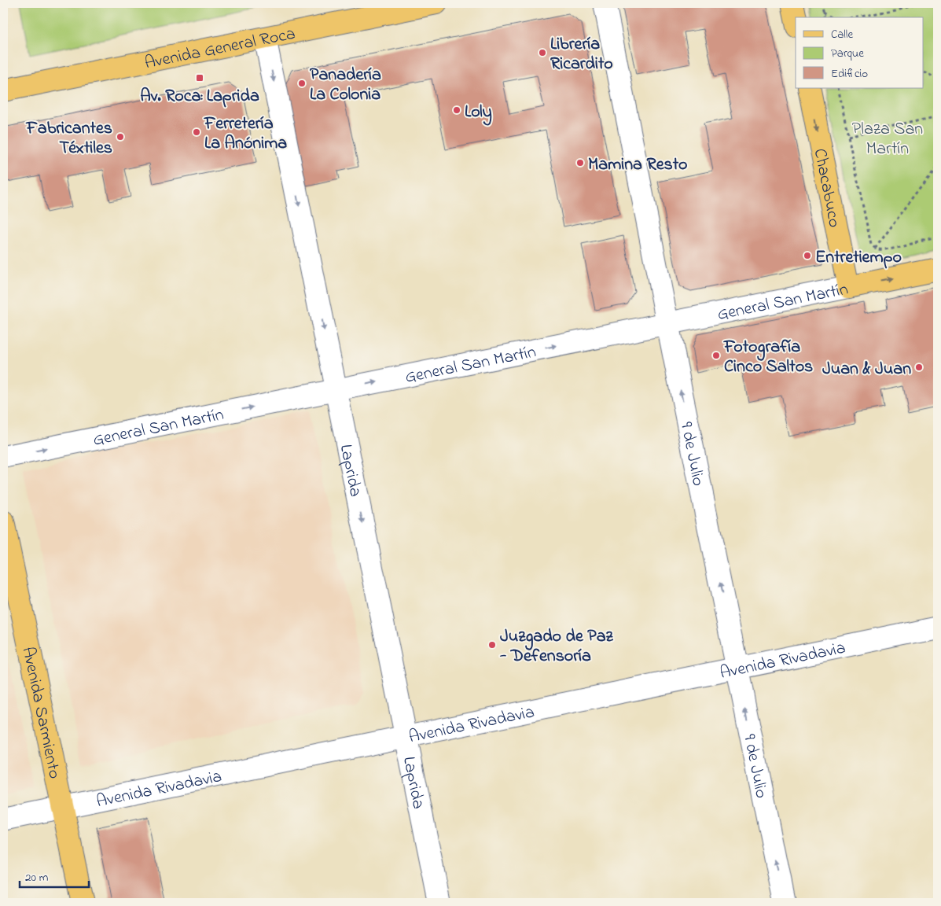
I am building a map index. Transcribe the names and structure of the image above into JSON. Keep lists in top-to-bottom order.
{
  "streets": {
    "main road": [
      "Avenida General Roca",
      "Chacabuco",
      "General San Martín",
      "Avenida Sarmiento"
    ],
    "street": ["9 de Julio", "Laprida", "Avenida Rivadavia"]
  },
  "crossings": [
    ["Avenida General Roca", "Laprida"],
    ["Chacabuco", "General San Martín"],
    ["General San Martín", "9 de Julio"],
    ["General San Martín", "Laprida"],
    ["9 de Julio", "Avenida Rivadavia"],
    ["Laprida", "Avenida Rivadavia"],
    ["Avenida Rivadavia", "Avenida Sarmiento"]
  ],
  "one_way": [
    "Chacabuco",
    "General San Martín",
    "9 de Julio",
    "Laprida"
  ],
  "parks": ["Plaza San Martín"],
  "places": {
    "other": [
      "Librería Ricardito",
      "Panadería La Colonia",
      "Loly",
      "Ferretería La Anónima",
      "Fabricantes Téxtiles",
      "Mamina Resto",
      "Entretiempo",
      "Fotografía Cinco Saltos",
      "Juan & Juan",
      "Juzgado de Paz - Defensoría"
    ],
    "transit": ["Av. Roca: Laprida"]
  },
  "legend": ["Calle", "Parque", "Edificio"],
  "scale_bar": "20 m"
}
